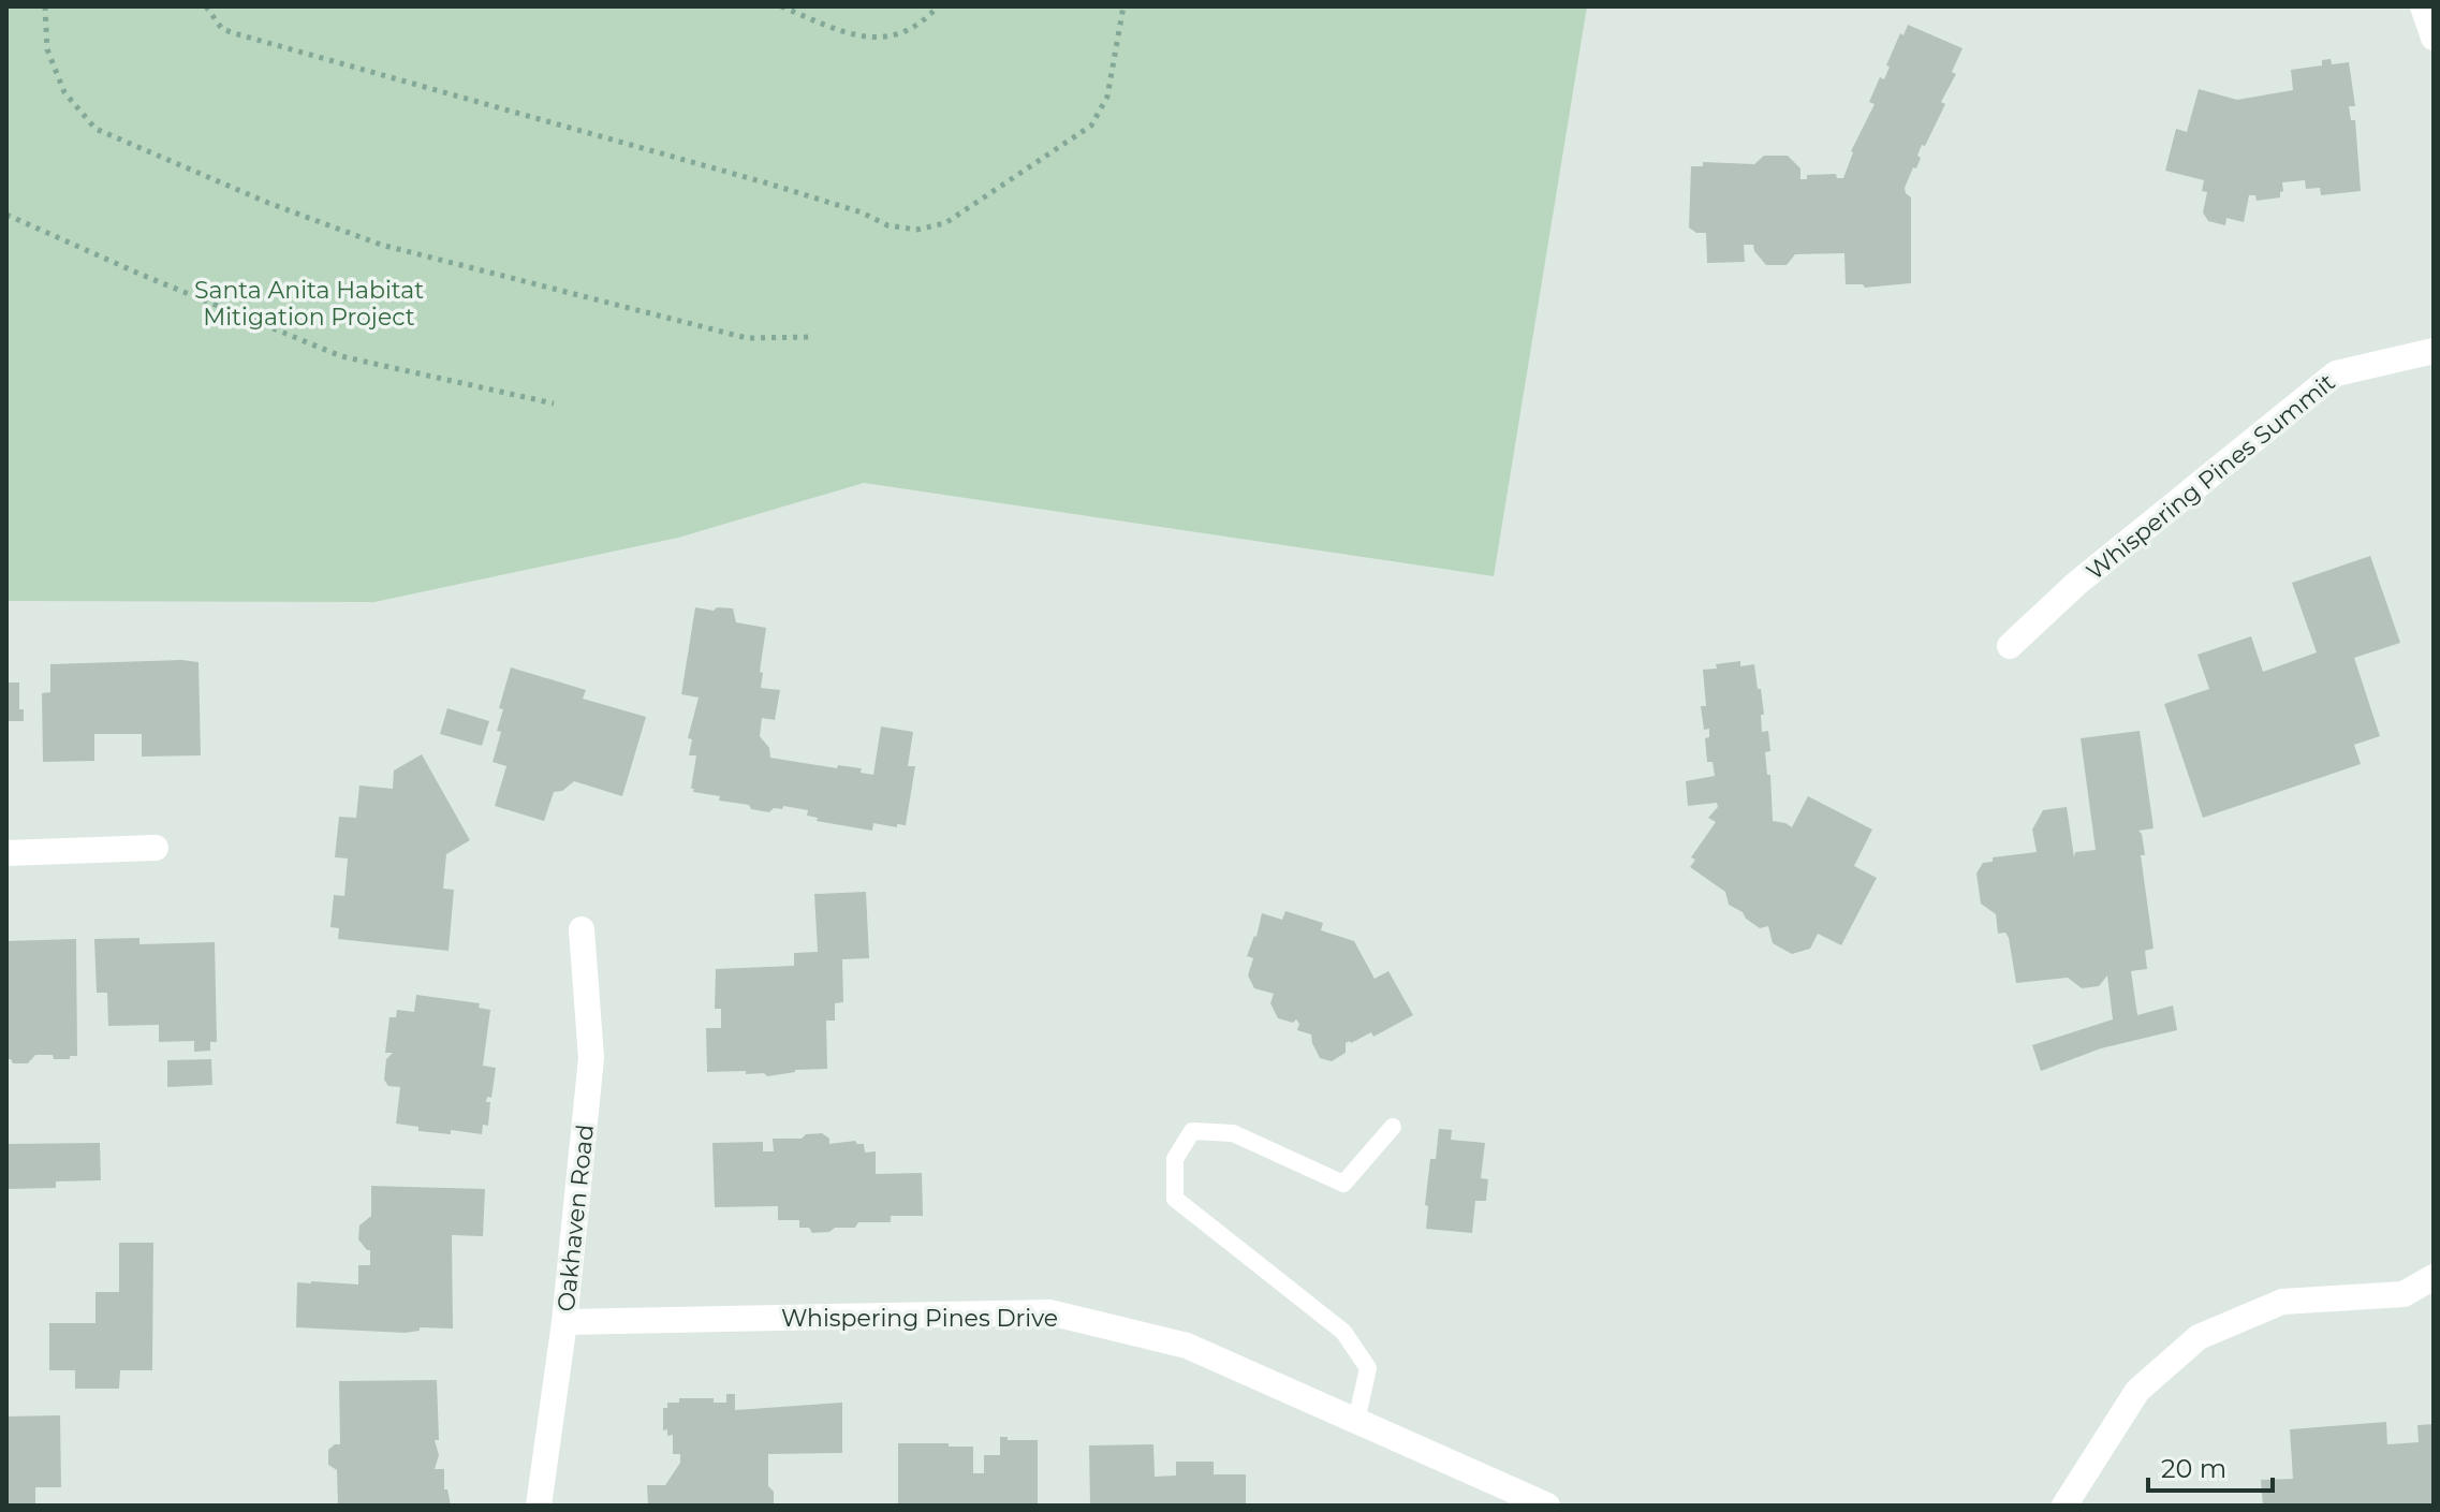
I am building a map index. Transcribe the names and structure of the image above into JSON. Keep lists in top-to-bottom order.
{
  "streets": {
    "street": ["Whispering Pines Summit", "Oakhaven Road", "Whispering Pines Drive"]
  },
  "crossings": [
    ["Oakhaven Road", "Whispering Pines Drive"]
  ],
  "parks": ["Santa Anita Habitat Mitigation Project"],
  "scale_bar": "20 m"
}
